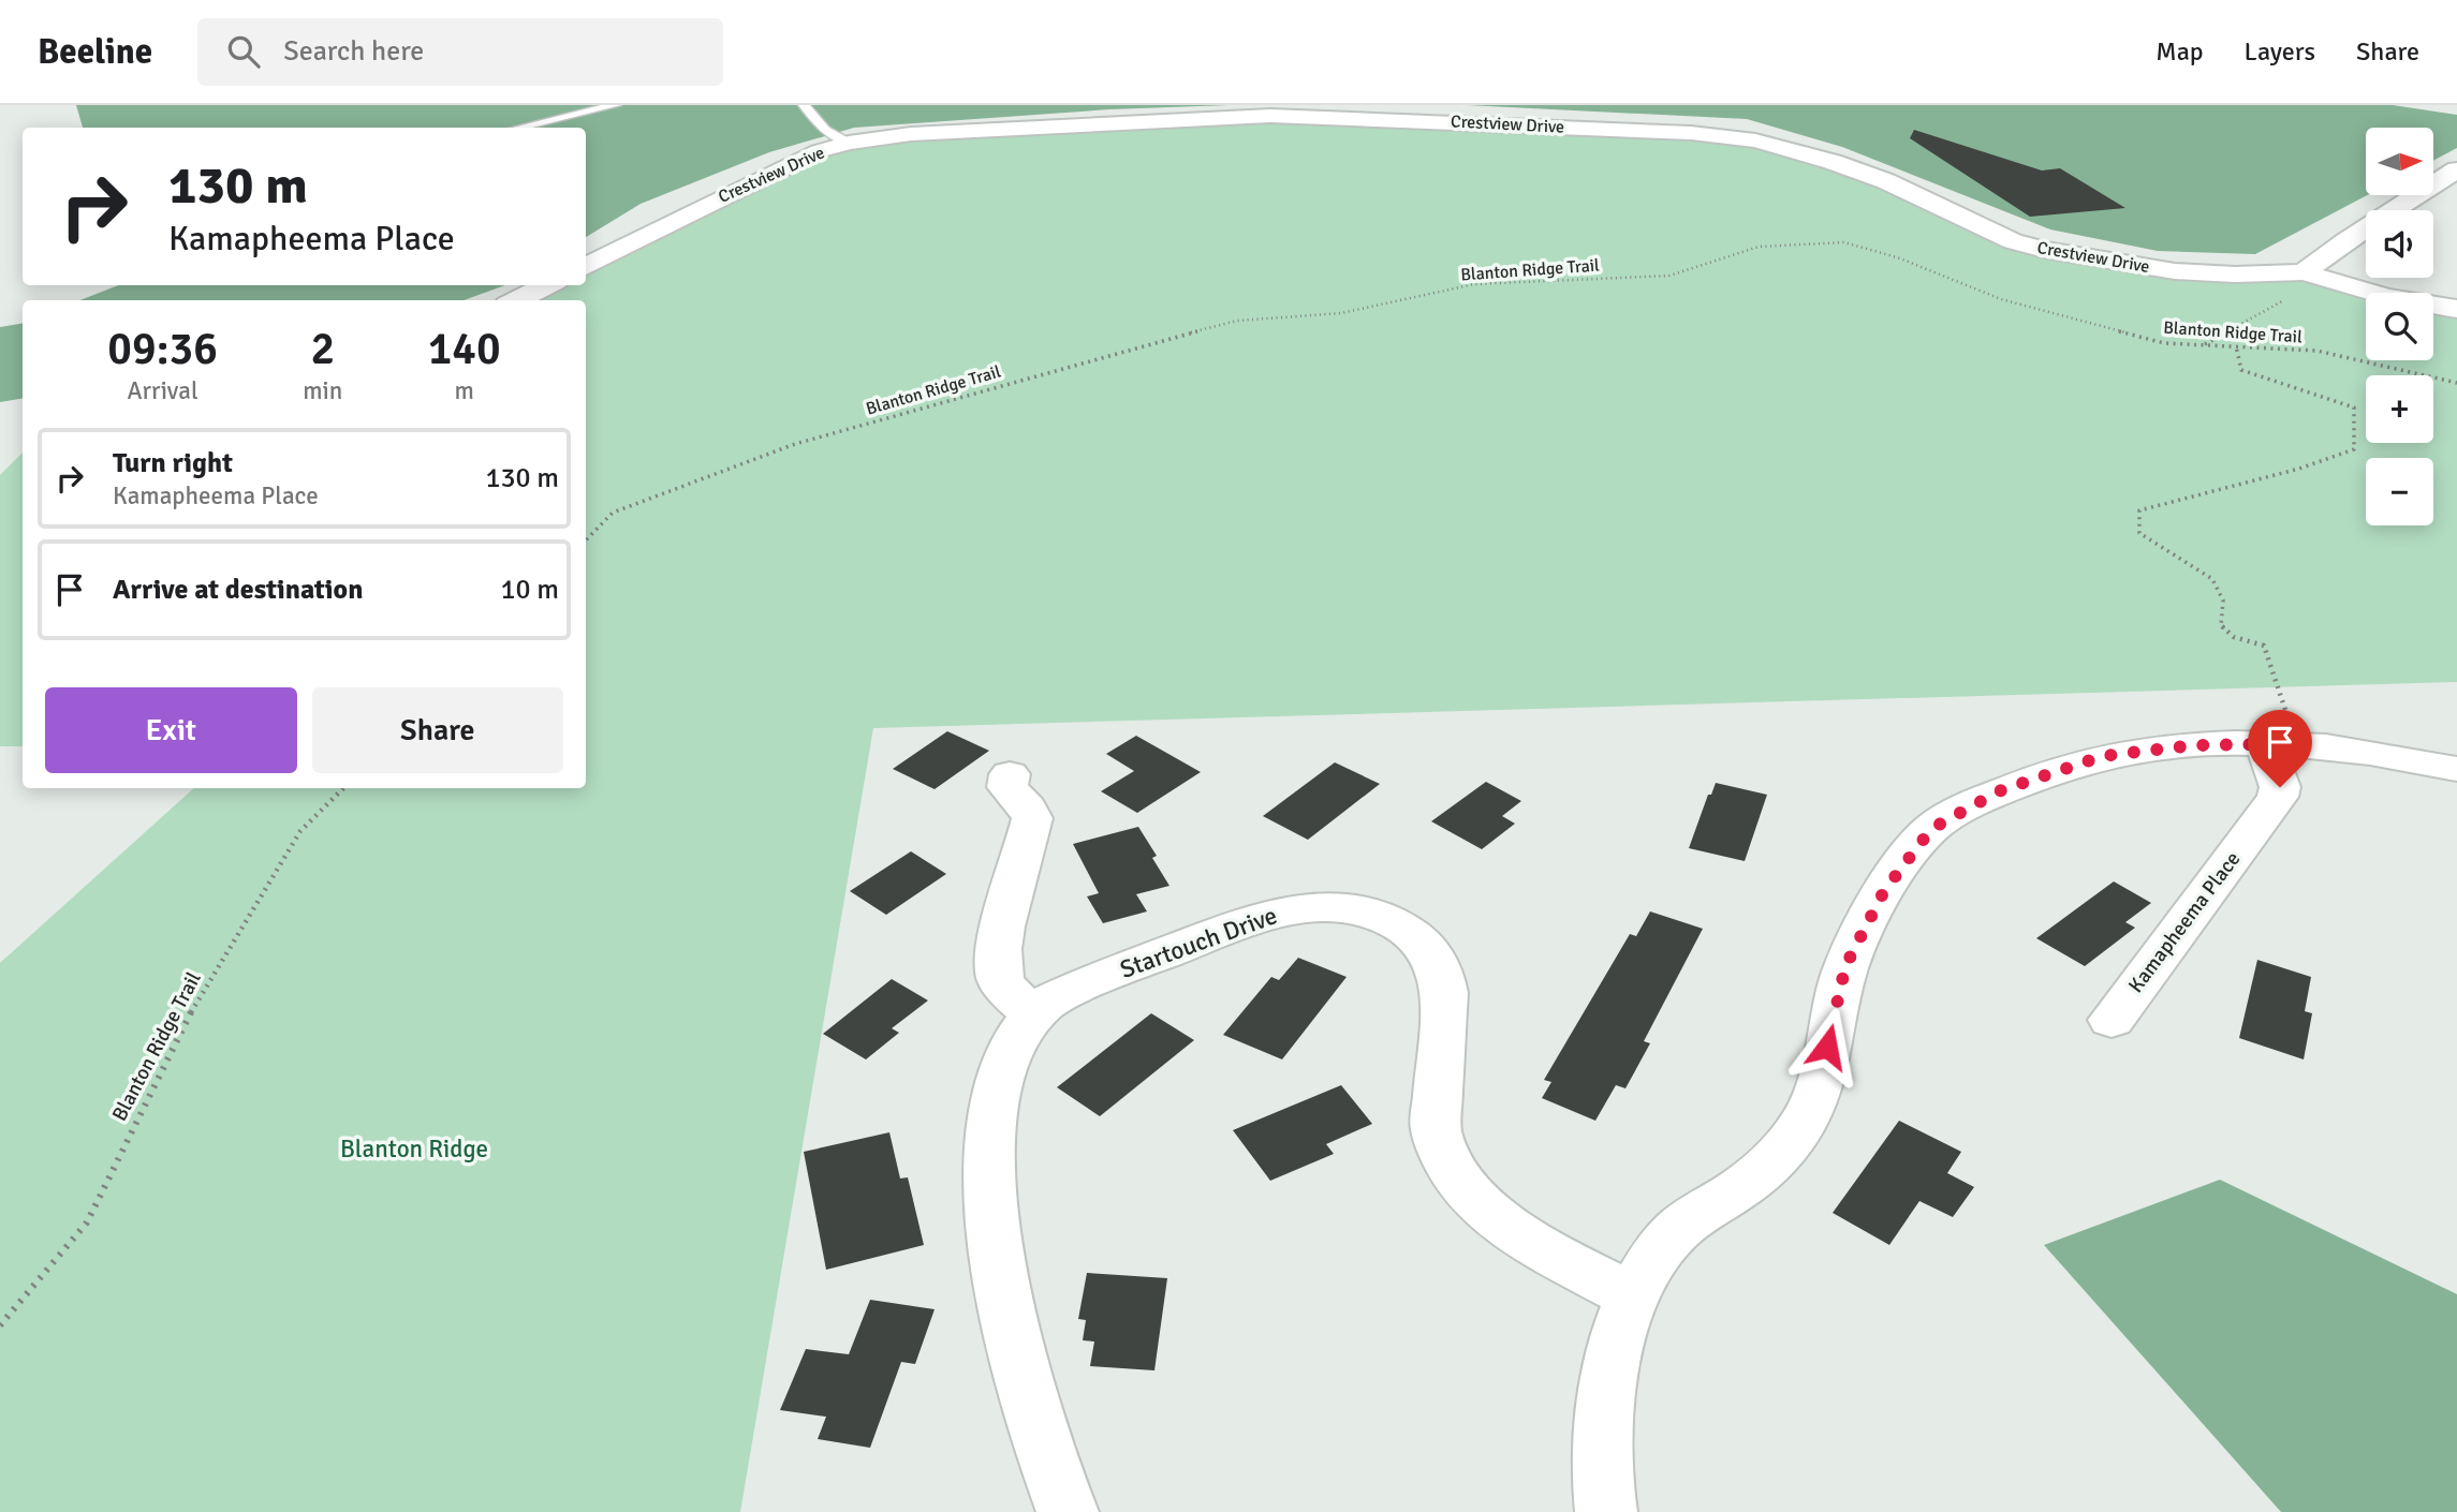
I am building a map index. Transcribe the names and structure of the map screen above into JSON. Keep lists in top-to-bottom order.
{
  "streets": {
    "street": ["Crestview Drive", "Kamapheema Place", "Startouch Drive"],
    "path": ["Blanton Ridge Trail"]
  },
  "parks": ["Blanton Ridge"],
  "north": "right",
  "page": {
    "header": "Beeline",
    "search": "Search here",
    "nav": ["Map", "Layers", "Share"],
    "map_buttons": ["+", "−"],
    "turn": ["130 m", "Kamapheema Place"],
    "eta": [
      "09:36",
      "Arrival",
      "2",
      "min",
      "140",
      "m"
    ],
    "list": [
      {
        "name": "Turn right",
        "note": "Kamapheema Place",
        "value": "130 m"
      },
      {
        "name": "Arrive at destination",
        "value": "10 m"
      }
    ],
    "buttons": ["Exit", "Share"]
  }
}
